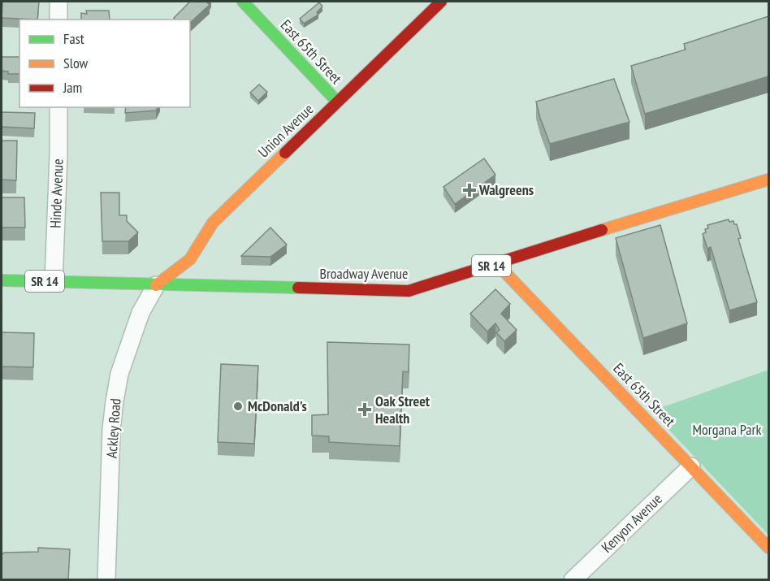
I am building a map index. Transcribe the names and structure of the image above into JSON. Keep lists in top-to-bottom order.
{
  "streets": {
    "main road": [
      "East 65th Street",
      "Union Avenue",
      "SR 14",
      "Broadway Avenue"
    ],
    "street": ["Hinde Avenue", "Ackley Road", "Kenyon Avenue"]
  },
  "crossings": [
    ["East 65th Street", "Union Avenue"],
    ["East 65th Street", "Broadway Avenue"],
    ["East 65th Street", "Kenyon Avenue"],
    ["Union Avenue", "Broadway Avenue"],
    ["Union Avenue", "Ackley Road"],
    ["Hinde Avenue", "Broadway Avenue"],
    ["Broadway Avenue", "Ackley Road"]
  ],
  "parks": ["Morgana Park"],
  "places": {
    "health": ["Walgreens", "Oak Street Health"],
    "other": ["McDonald's"]
  },
  "legend": ["Fast", "Slow", "Jam"]
}
